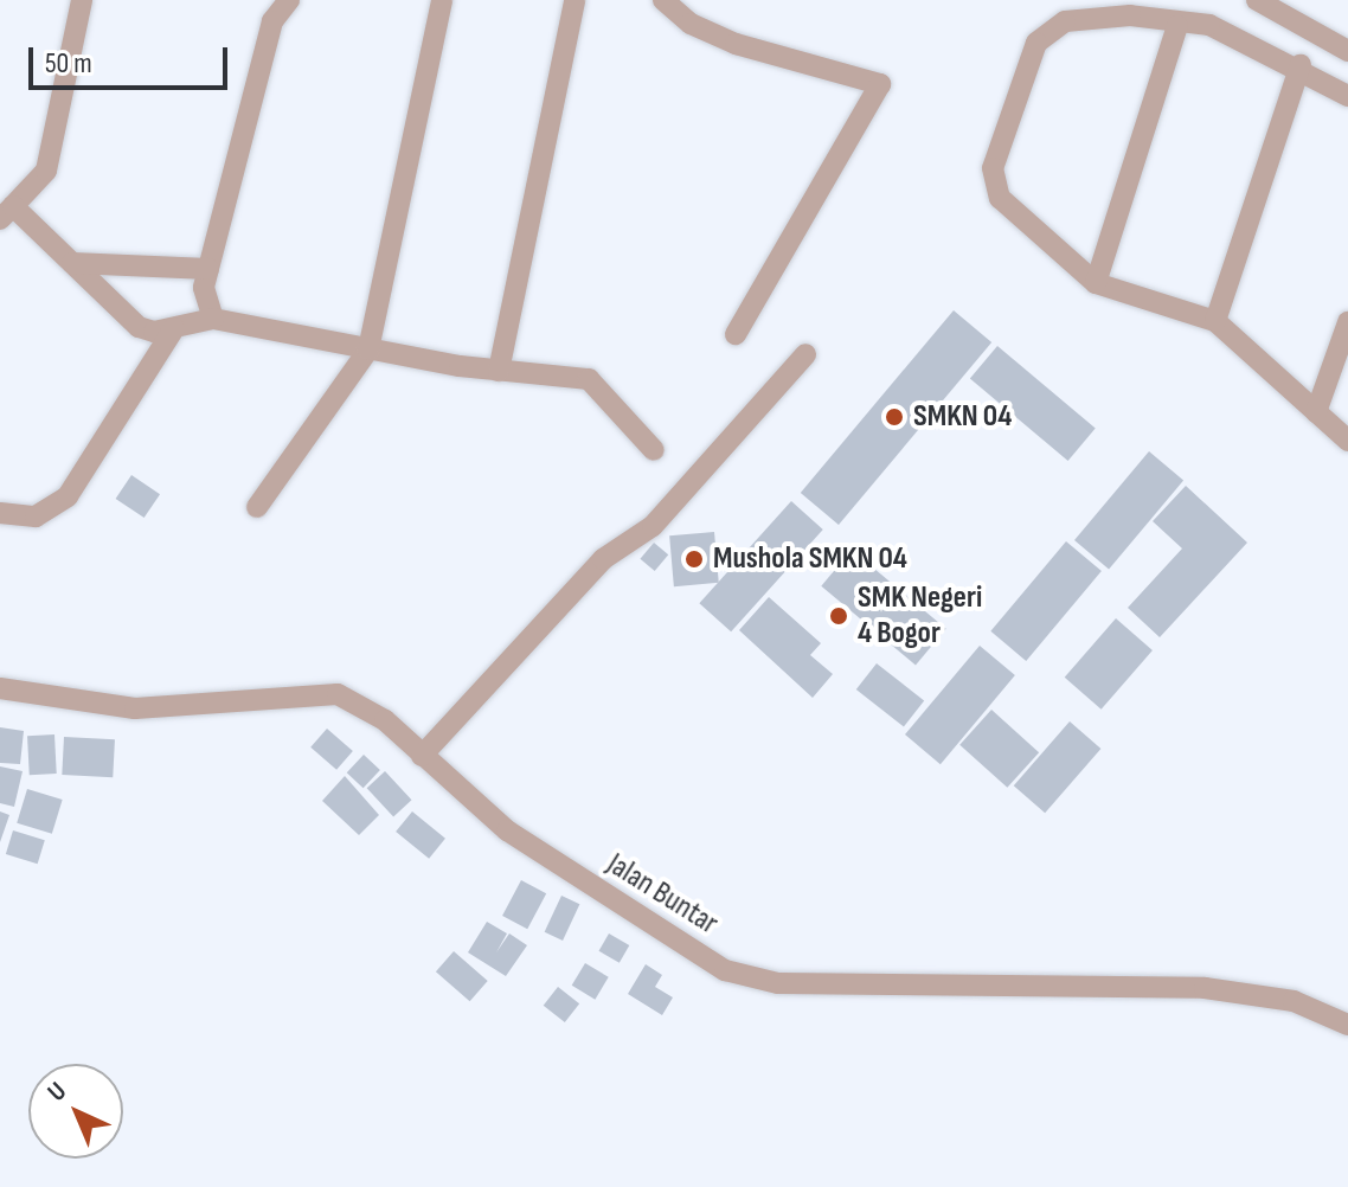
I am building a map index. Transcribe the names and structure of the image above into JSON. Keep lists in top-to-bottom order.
{
  "streets": {
    "street": ["Jalan Buntar"]
  },
  "places": ["SMKN 04", "Mushola SMKN 04", "SMK Negeri 4 Bogor"],
  "scale_bar": "50 m",
  "north": "top left"
}
